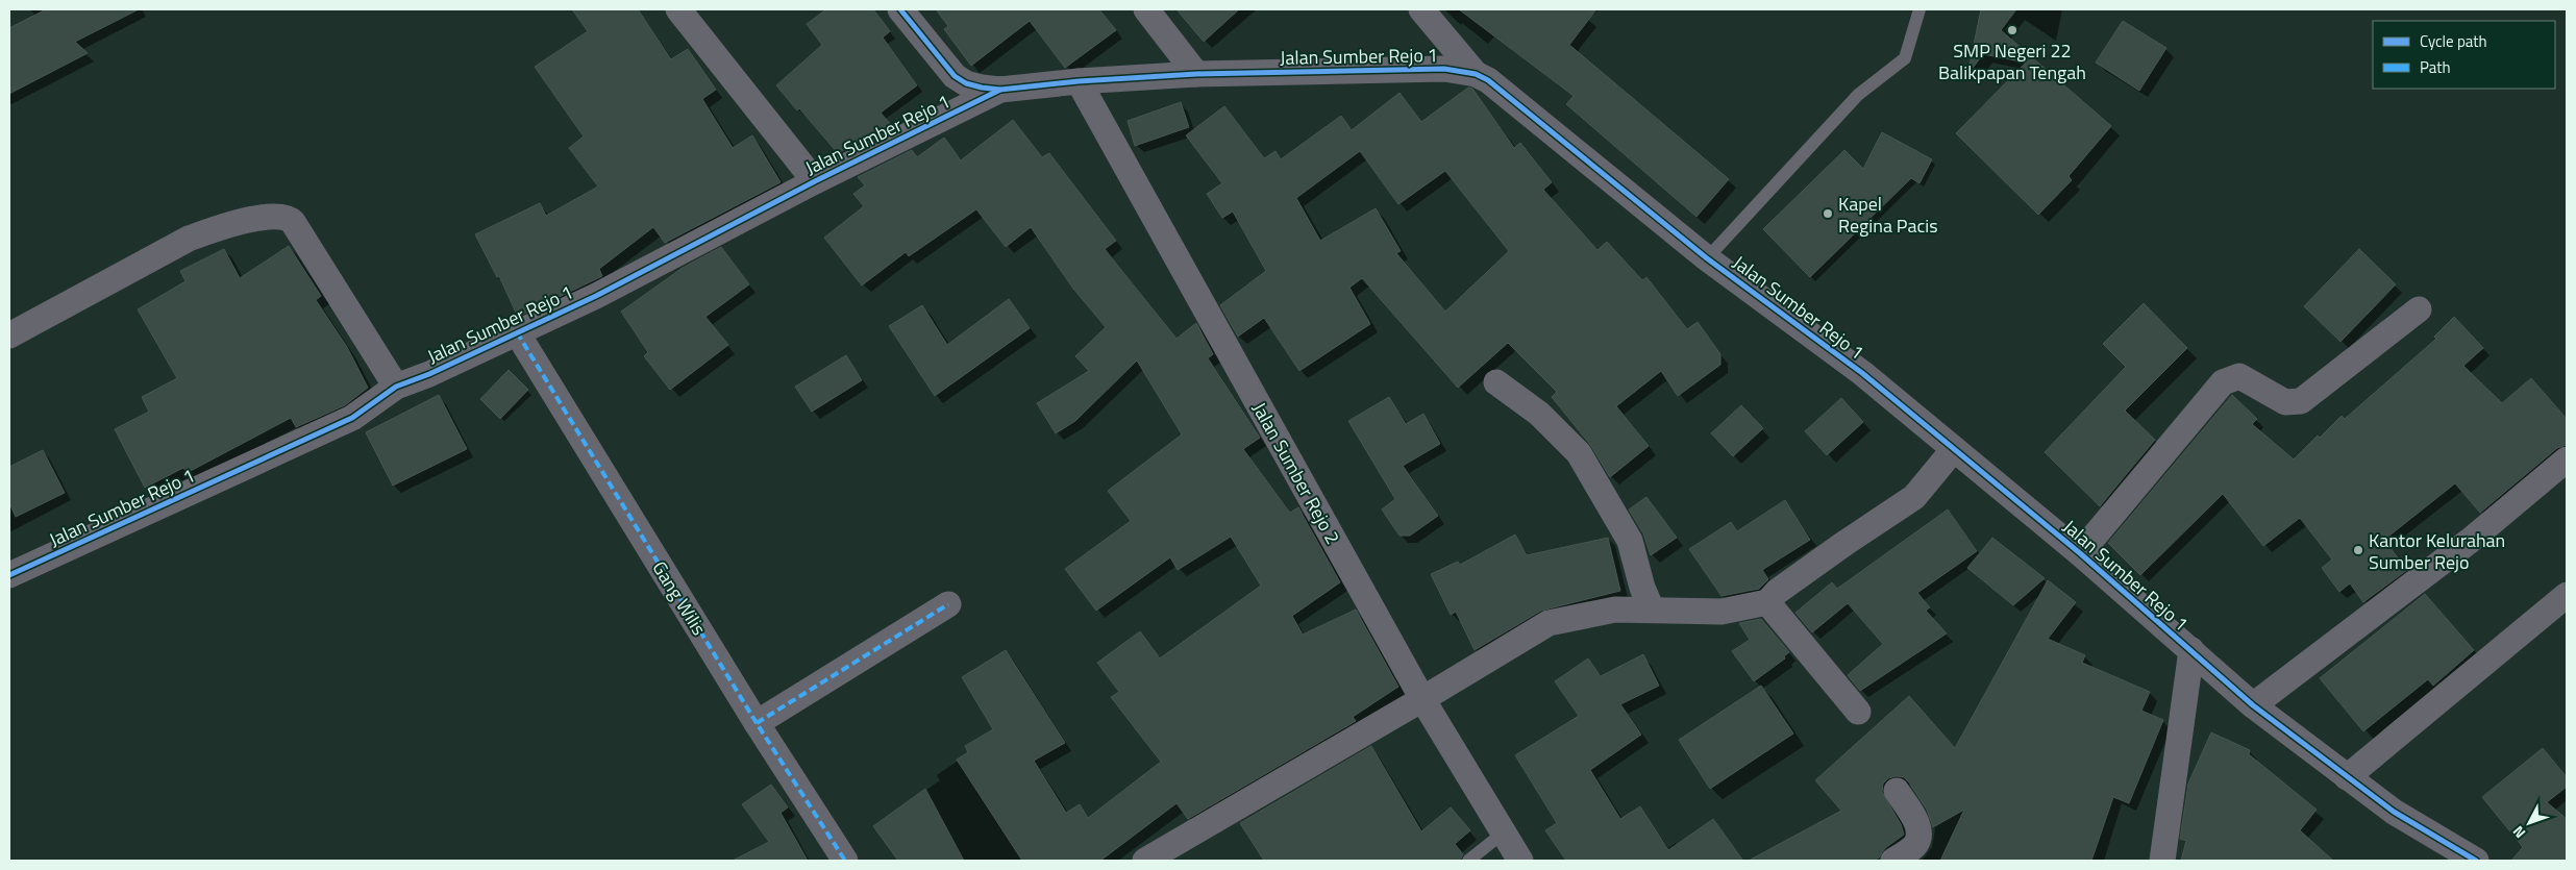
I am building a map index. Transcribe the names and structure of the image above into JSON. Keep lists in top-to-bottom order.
{
  "streets": {
    "street": ["Jalan Sumber Rejo 1", "Jalan Sumber Rejo 2", "Gang Wilis"]
  },
  "crossings": [
    ["Jalan Sumber Rejo 1", "Jalan Sumber Rejo 2"],
    ["Jalan Sumber Rejo 1", "Gang Wilis"]
  ],
  "places": ["SMP Negeri 22 Balikpapan Tengah", "Kapel Regina Pacis", "Kantor Kelurahan Sumber Rejo"],
  "legend": ["Cycle path", "Path"],
  "north": "bottom left"
}
